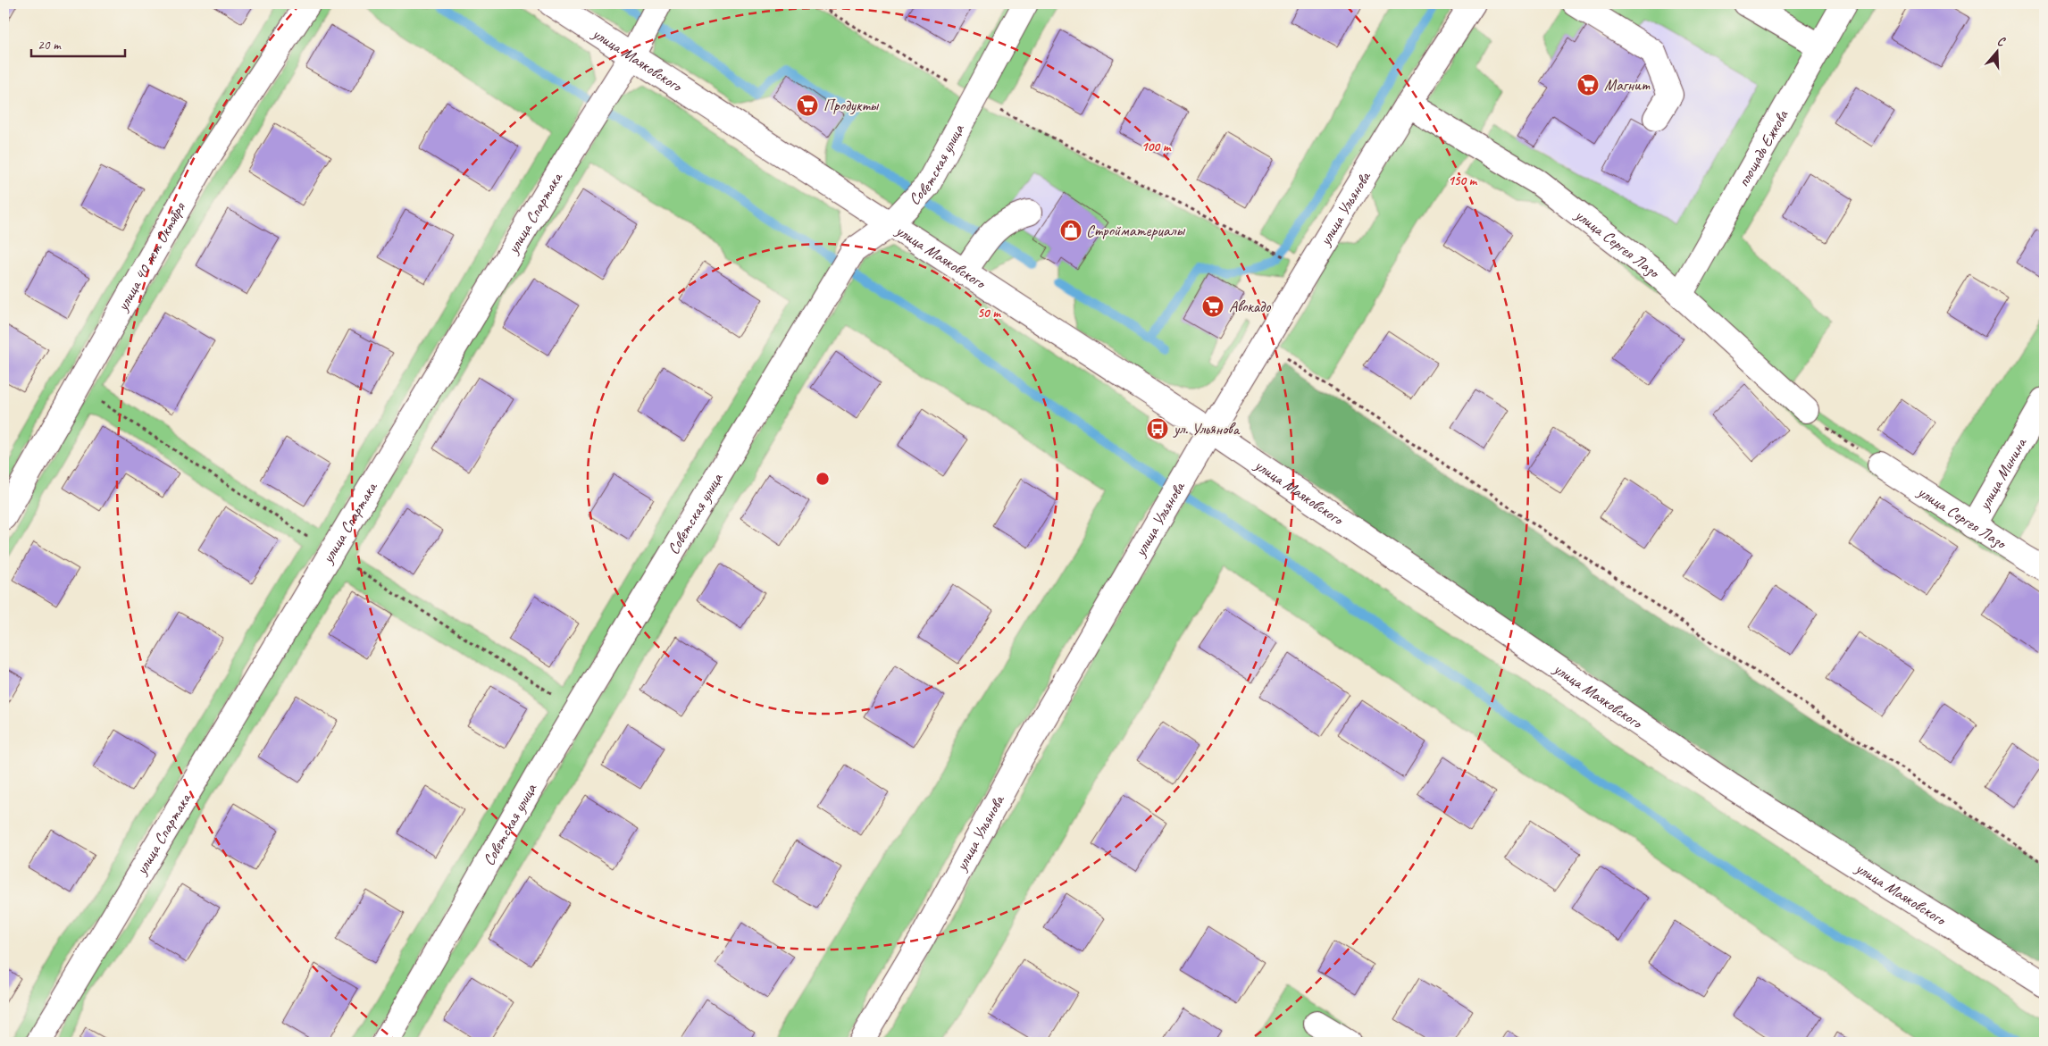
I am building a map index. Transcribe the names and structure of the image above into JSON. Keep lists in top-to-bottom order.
{
  "streets": {
    "street": [
      "улица Маяковского",
      "площадь Ежкова",
      "Советская улица",
      "улица Ульянова",
      "улица Спартака",
      "улица Сергея Лазо",
      "улица 40 лет Октября",
      "улица Минина"
    ]
  },
  "crossings": [
    ["улица Маяковского", "Советская улица"],
    ["улица Маяковского", "улица Ульянова"],
    ["улица Маяковского", "улица Спартака"],
    ["площадь Ежкова", "улица Сергея Лазо"],
    ["улица Ульянова", "улица Сергея Лазо"],
    ["улица Сергея Лазо", "улица Минина"]
  ],
  "places": {
    "supermarket": ["Магнит", "Продукты", "Авокадо"],
    "shop": ["Стройматериалы"],
    "bus stop": ["ул. Ульянова"]
  },
  "scale_bar": "20 m",
  "north": "top",
  "rings": ["100 m", "150 m", "50 m"]
}
